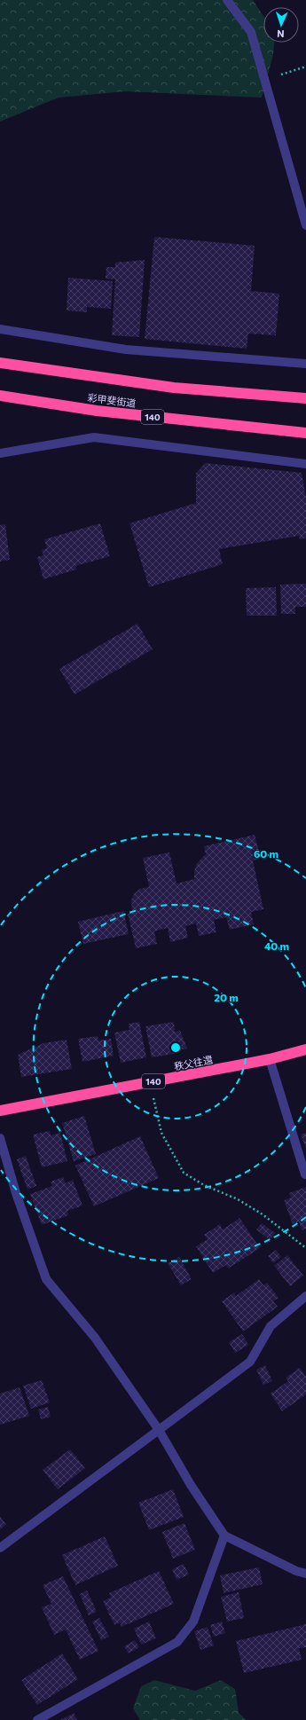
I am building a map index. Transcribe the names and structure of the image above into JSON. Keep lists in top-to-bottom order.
{
  "streets": {
    "highway": ["彩甲斐街道", "140", "秩父往還"]
  },
  "north": "bottom",
  "rings": ["60 m", "40 m", "20 m"]
}
